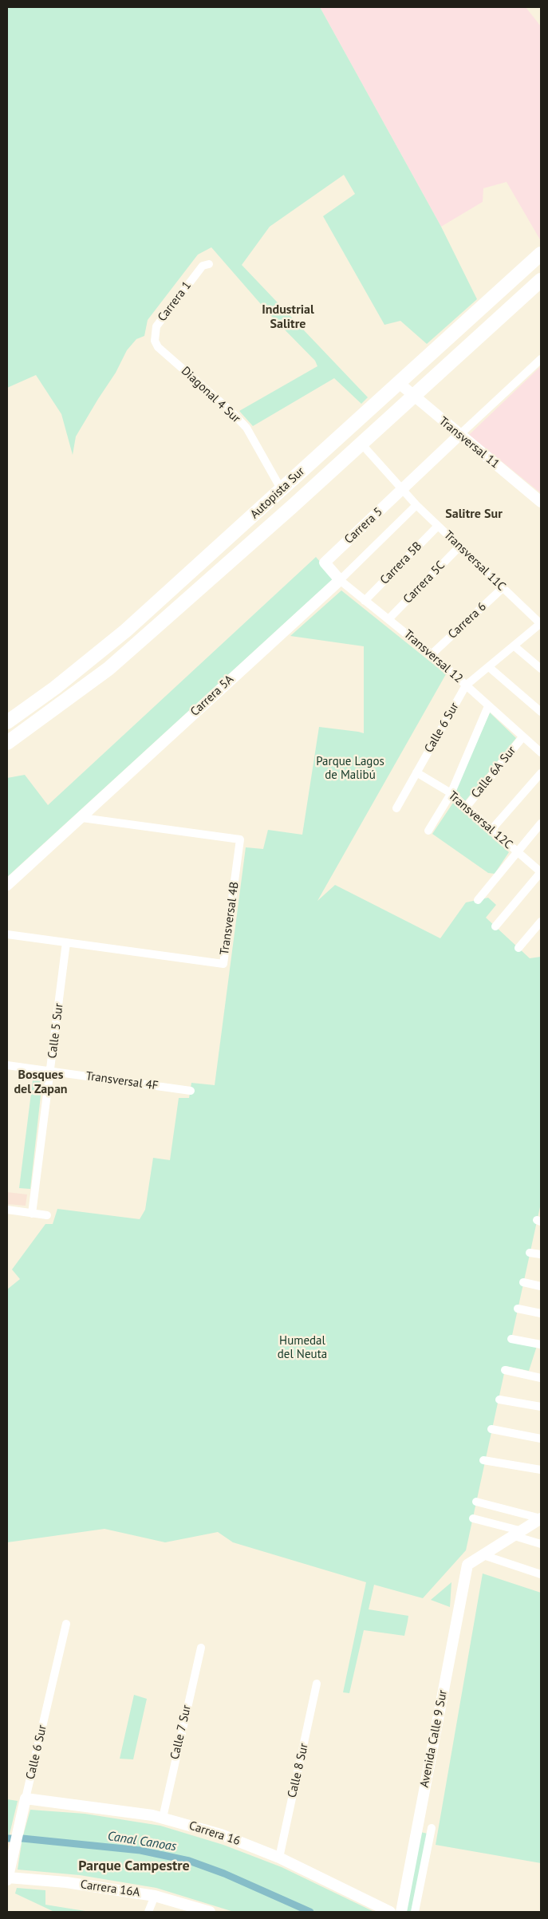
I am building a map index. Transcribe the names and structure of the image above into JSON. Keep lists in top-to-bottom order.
{
  "streets": {
    "highway": ["Autopista Sur"],
    "main road": [
      "Transversal 11",
      "Carrera 5",
      "Transversal 12",
      "Carrera 5A",
      "Calle 6 Sur",
      "Avenida Calle 9 Sur",
      "Carrera 16",
      "Carrera 16A"
    ],
    "street": [
      "Carrera 1",
      "Diagonal 4 Sur",
      "Transversal 11C",
      "Carrera 5B",
      "Carrera 5C",
      "Carrera 6",
      "Calle 6A Sur",
      "Transversal 12C",
      "Transversal 4B",
      "Calle 5 Sur",
      "Transversal 4F",
      "Calle 7 Sur",
      "Calle 8 Sur"
    ]
  },
  "crossings": [
    ["Carrera 1", "Diagonal 4 Sur"],
    ["Diagonal 4 Sur", "Autopista Sur"],
    ["Transversal 11", "Autopista Sur"],
    ["Transversal 11", "Carrera 5"],
    ["Autopista Sur", "Transversal 11C"],
    ["Carrera 5", "Transversal 11C"],
    ["Carrera 5", "Transversal 12"],
    ["Transversal 11C", "Carrera 5B"],
    ["Transversal 11C", "Carrera 5C"],
    ["Transversal 11C", "Carrera 6"],
    ["Transversal 11C", "Carrera 5A"],
    ["Transversal 11C", "Calle 6 Sur"],
    ["Carrera 5B", "Transversal 12"],
    ["Carrera 5C", "Transversal 12"],
    ["Carrera 6", "Transversal 12"],
    ["Transversal 12", "Carrera 5A"],
    ["Transversal 12", "Calle 6 Sur"],
    ["Transversal 12", "Calle 6A Sur"],
    ["Carrera 5A", "Transversal 4B"],
    ["Calle 6 Sur", "Transversal 12C"],
    ["Calle 6 Sur", "Carrera 16"],
    ["Calle 6 Sur", "Carrera 16A"],
    ["Calle 6A Sur", "Transversal 12C"],
    ["Transversal 4B", "Calle 5 Sur"],
    ["Calle 5 Sur", "Transversal 4F"],
    ["Calle 7 Sur", "Carrera 16"],
    ["Calle 8 Sur", "Carrera 16"]
  ],
  "districts": [
    "Industrial Salitre",
    "Salitre Sur",
    "Bosques del Zapan",
    "Parque Campestre"
  ],
  "water": ["Canal Canoas"],
  "parks": ["Parque Lagos de Malibú", "Humedal del Neuta"]
}
